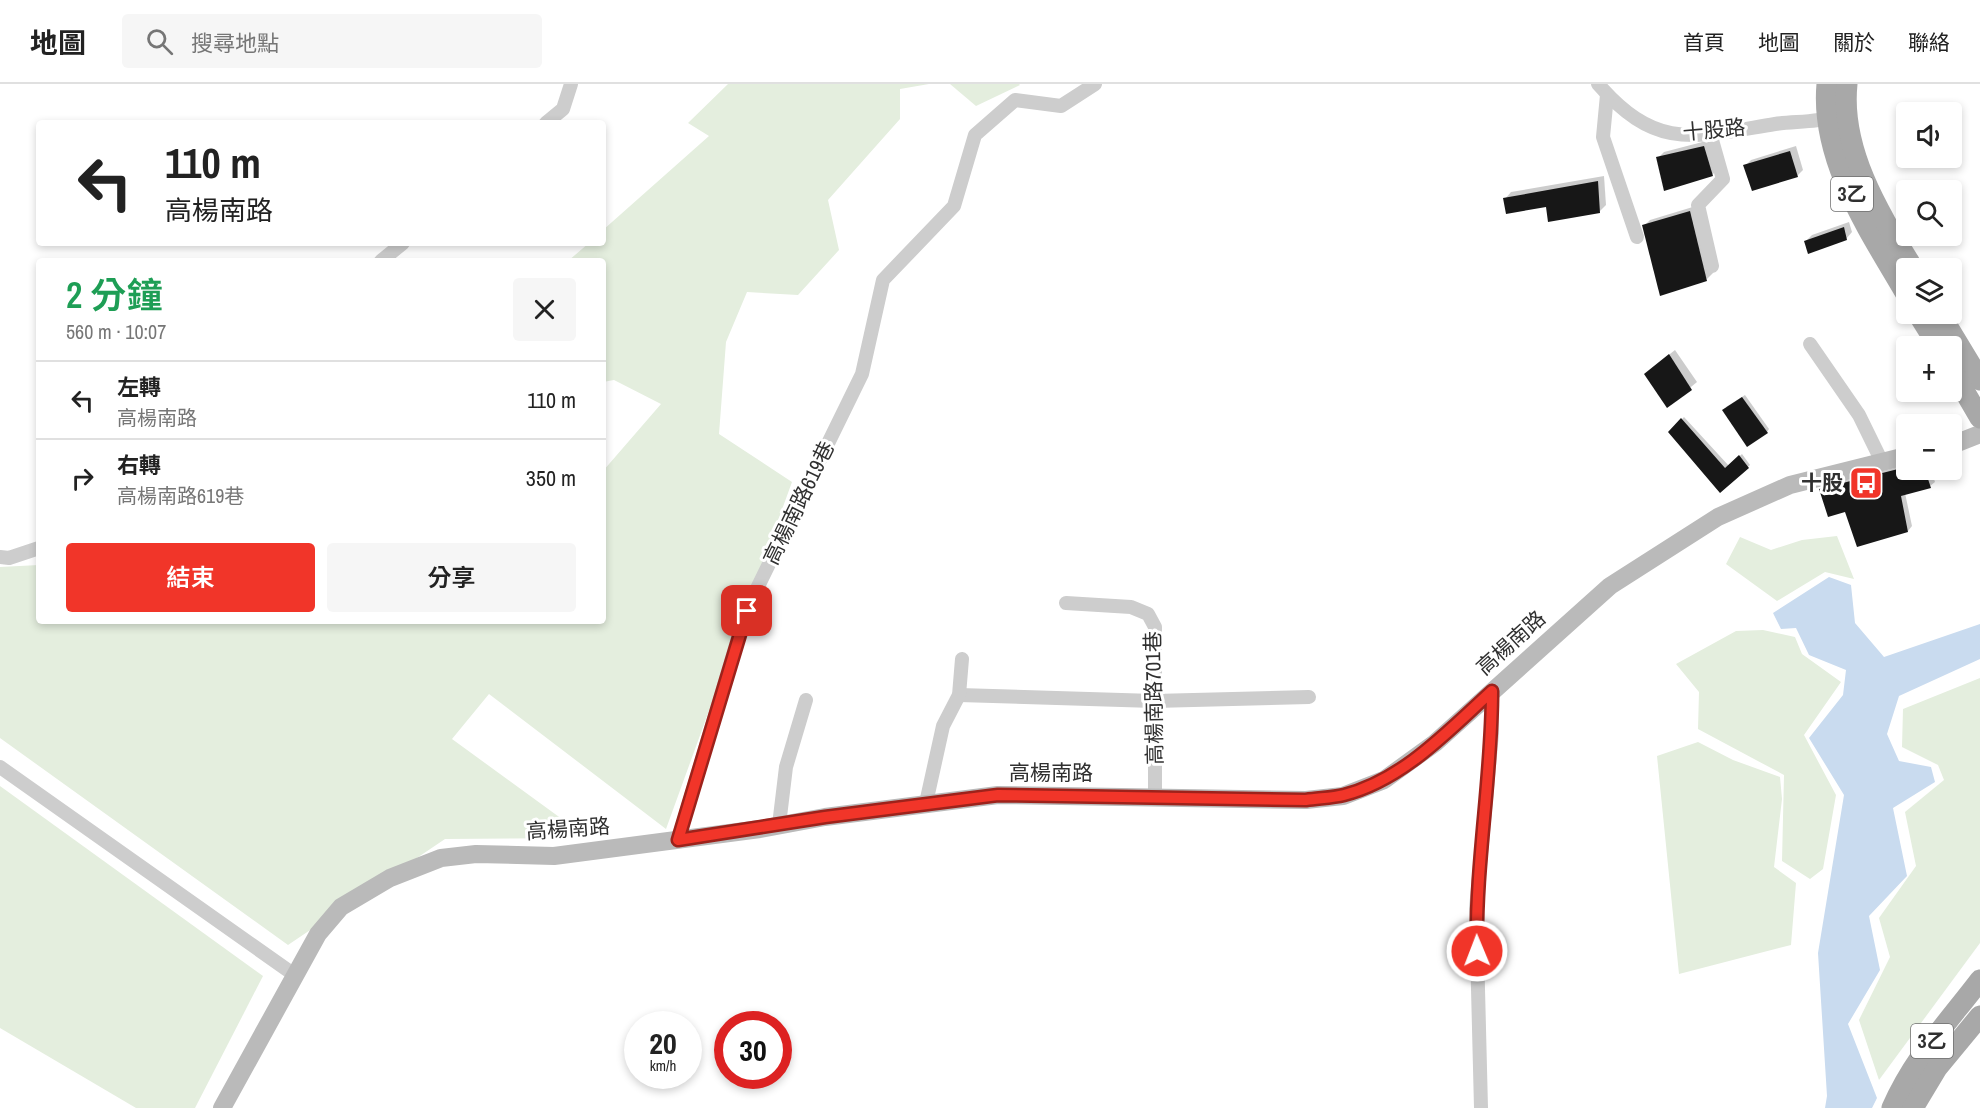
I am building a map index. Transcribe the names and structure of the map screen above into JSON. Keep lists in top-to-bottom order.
{
  "streets": {
    "main road": ["3乙"],
    "street": [
      "十股路",
      "高楊南路619巷",
      "高楊南路",
      "高楊南路701巷"
    ]
  },
  "crossings": [
    ["十股路", "3乙"],
    ["高楊南路619巷", "高楊南路"],
    ["高楊南路", "高楊南路701巷"]
  ],
  "places": {
    "bus stop": ["十股"]
  },
  "page": {
    "header": "地圖",
    "search": "搜尋地點",
    "nav": [
      "首頁",
      "地圖",
      "關於",
      "聯絡"
    ],
    "map_buttons": ["+", "−"],
    "turn": ["110 m", "高楊南路"],
    "heading": ["2 分鐘", "560 m · 10:07"],
    "list": [
      {
        "name": "左轉",
        "note": "高楊南路",
        "value": "110 m"
      },
      {
        "name": "右轉",
        "note": "高楊南路619巷",
        "value": "350 m"
      }
    ],
    "buttons": ["結束", "分享"],
    "speed": "20 km/h",
    "limit": "30"
  }
}
